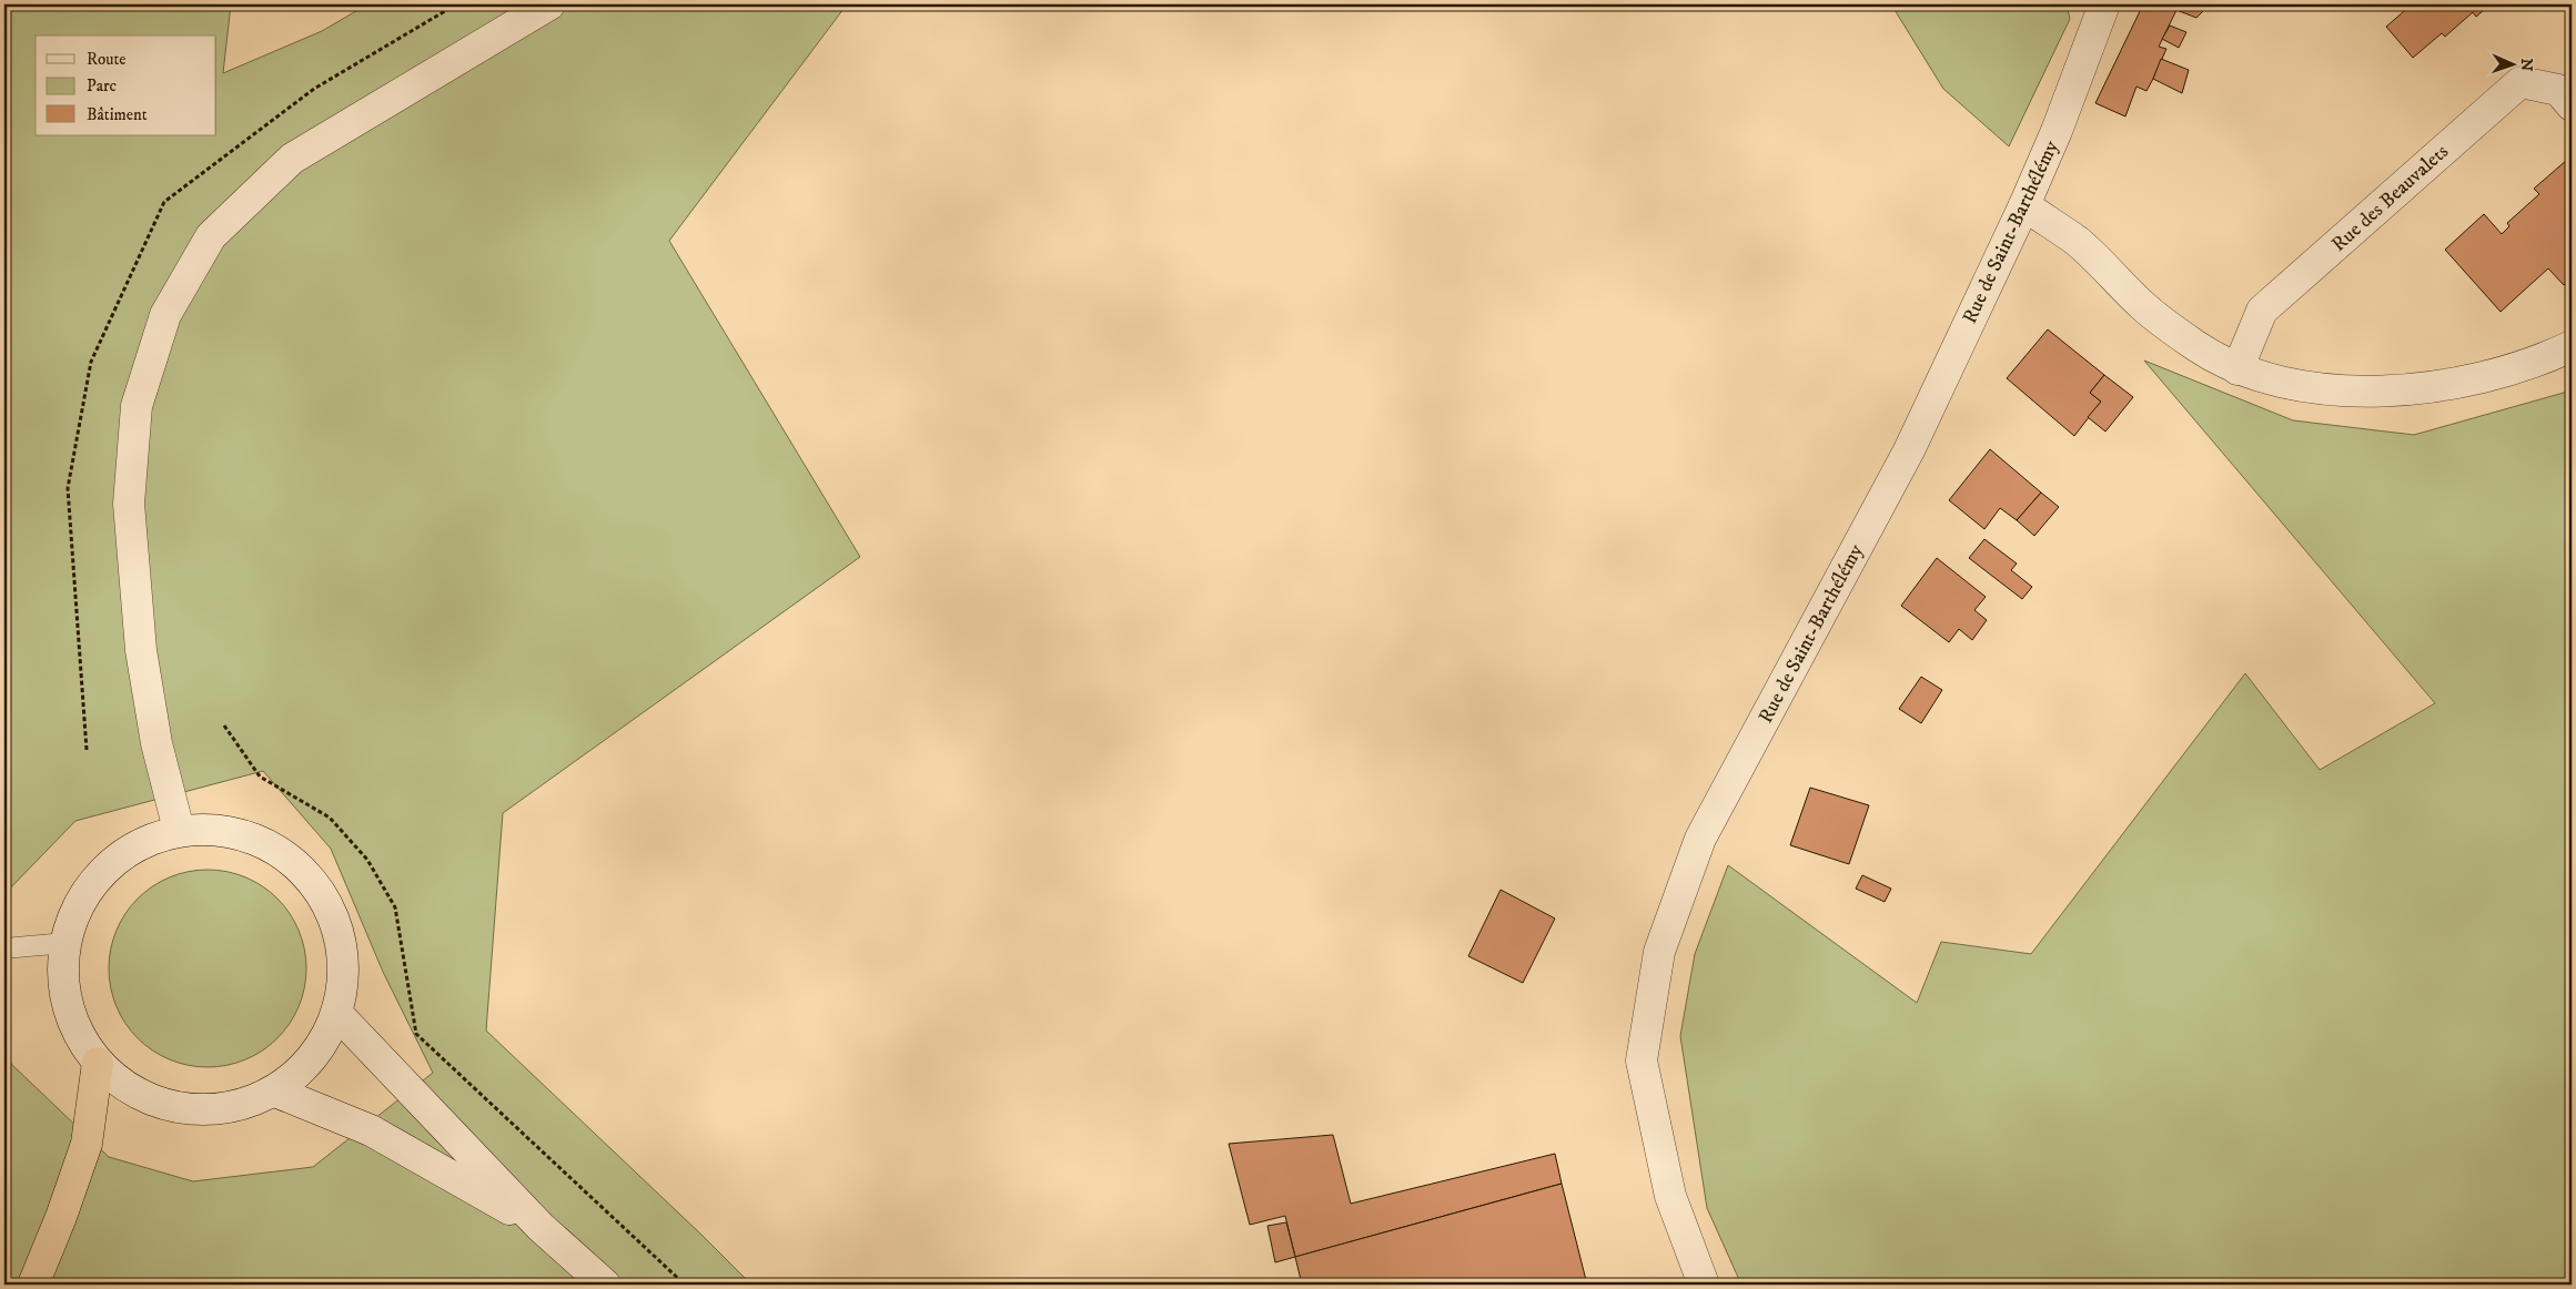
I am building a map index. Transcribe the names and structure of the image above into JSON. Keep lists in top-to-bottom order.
{
  "streets": {
    "street": ["Rue des Beauvalets", "Rue de Saint-Barthélémy"]
  },
  "legend": ["Route", "Parc", "Bâtiment"],
  "north": "right"
}
